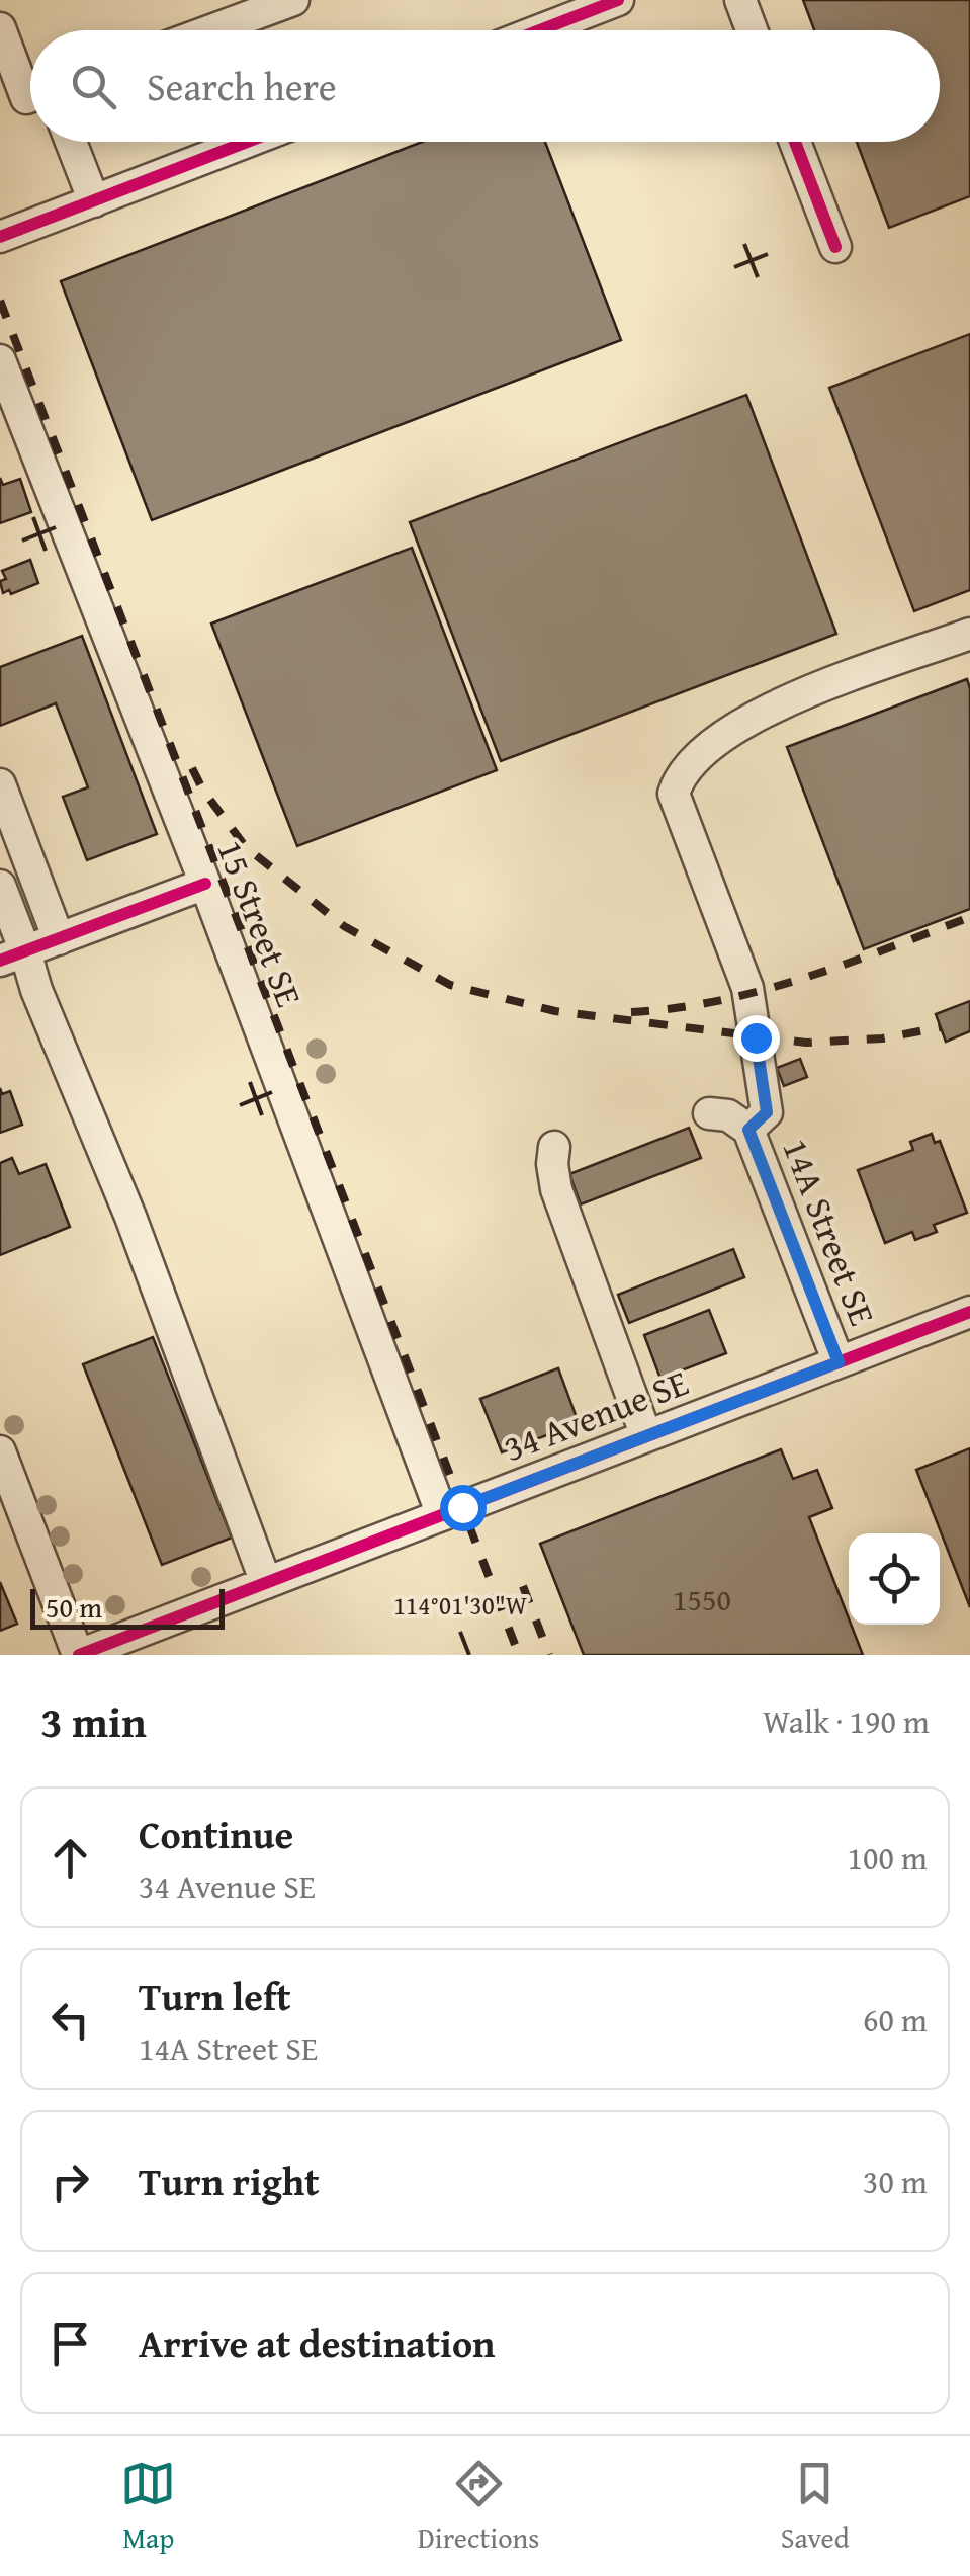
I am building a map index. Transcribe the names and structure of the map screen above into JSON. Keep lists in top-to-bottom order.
{
  "streets": {
    "street": ["15 Street SE", "14A Street SE", "34 Avenue SE"]
  },
  "crossings": [
    ["15 Street SE", "34 Avenue SE"],
    ["14A Street SE", "34 Avenue SE"]
  ],
  "house_numbers": ["1550"],
  "scale_bar": "50 m",
  "page": {
    "search": "Search here",
    "scale": "50 m",
    "heading": ["3 min", "Walk · 190 m"],
    "list": [
      ["Continue", "34 Avenue SE", "100 m"],
      ["Turn left", "14A Street SE", "60 m"],
      ["Turn right", "30 m"],
      "Arrive at destination"
    ],
    "nav": ["Map", "Directions", "Saved"]
  },
  "coordinates": ["114°01'30\"W"]
}
